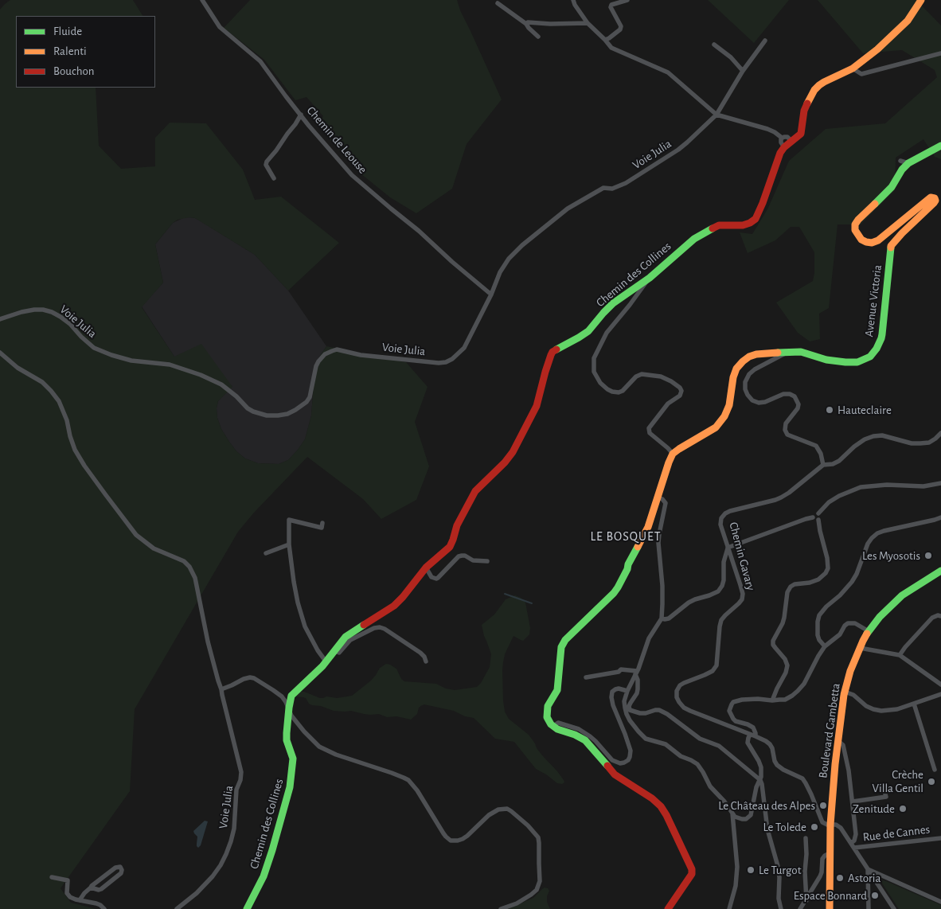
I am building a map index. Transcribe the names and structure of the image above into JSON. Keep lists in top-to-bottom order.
{
  "streets": {
    "street": [
      "Chemin de Leouse",
      "Voie Julia",
      "Chemin des Collines",
      "Avenue Victoria",
      "Chemin Gavary",
      "Boulevard Gambetta",
      "Rue de Cannes"
    ]
  },
  "crossings": [
    ["Chemin de Leouse", "Voie Julia"]
  ],
  "districts": ["LE BOSQUET"],
  "places": [
    "Hauteclaire",
    "Les Myosotis",
    "Crèche Villa Gentil",
    "Le Château des Alpes",
    "Zenitude",
    "Le Tolede",
    "Le Turgot",
    "Astoria",
    "Espace Bonnard"
  ],
  "legend": ["Fluide", "Ralenti", "Bouchon"]
}
